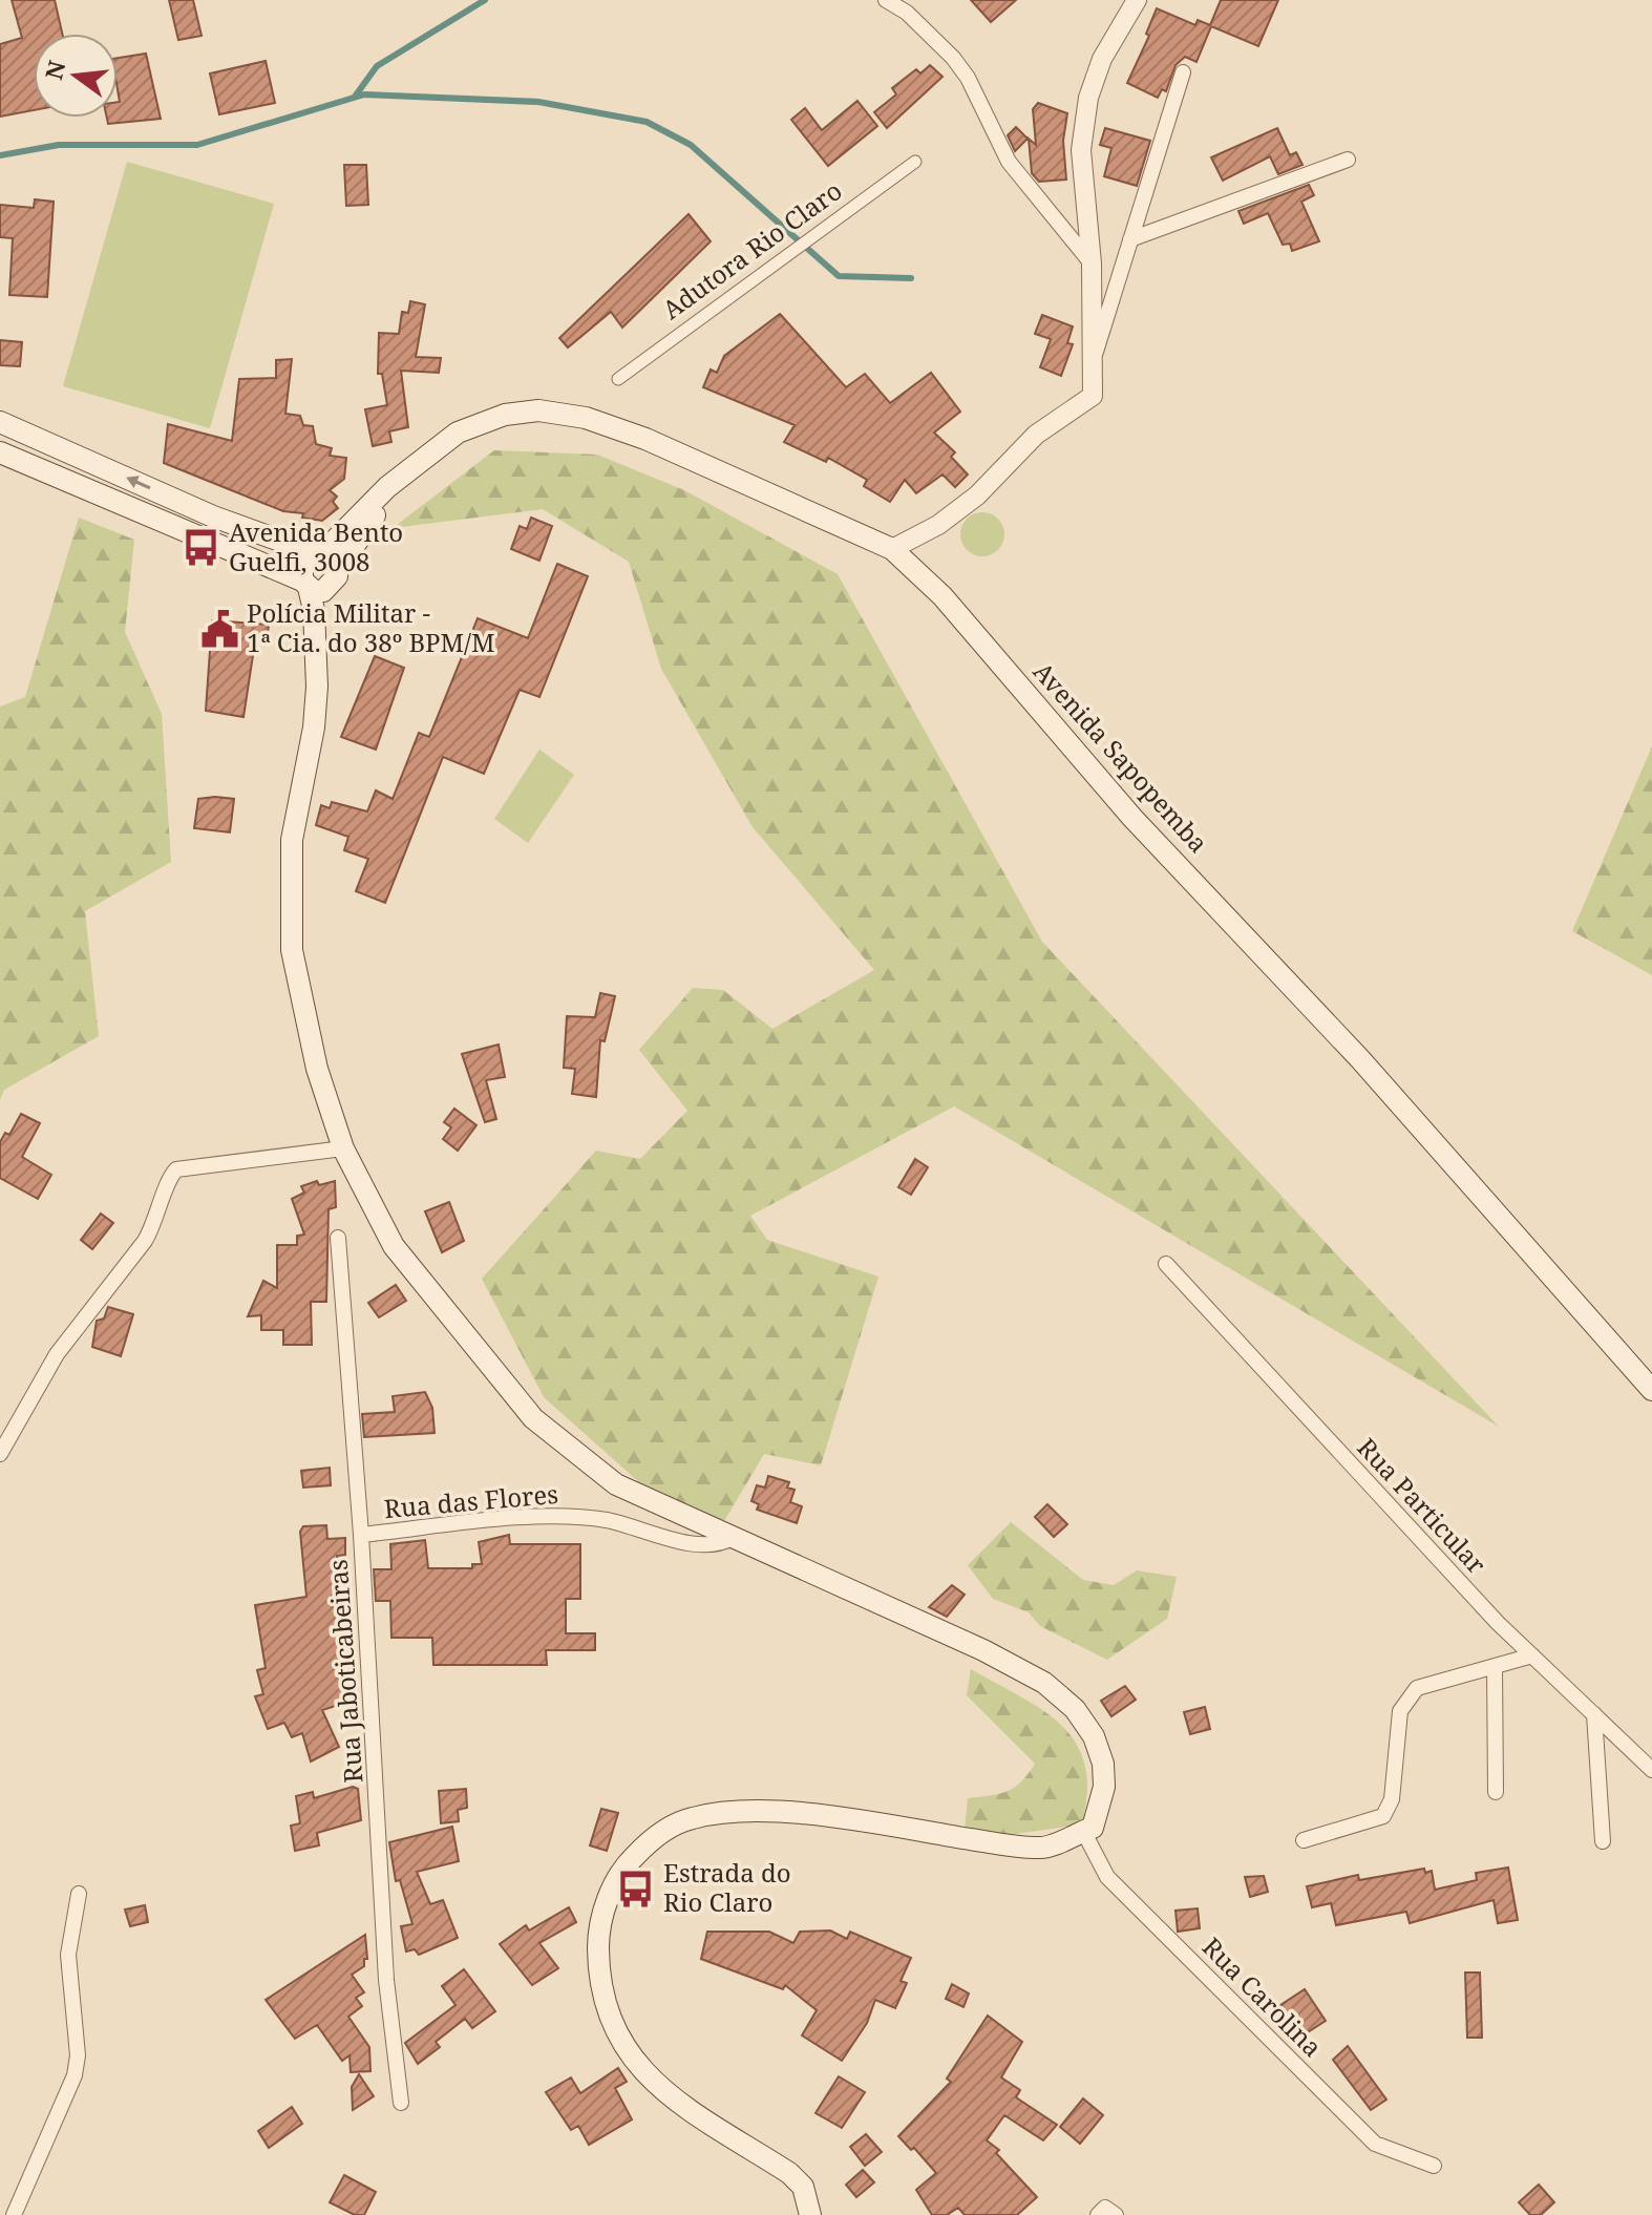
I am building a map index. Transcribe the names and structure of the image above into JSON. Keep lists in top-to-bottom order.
{
  "streets": {
    "main road": ["Avenida Sapopemba"],
    "street": [
      "Adutora Rio Claro",
      "Rua das Flores",
      "Rua Particular",
      "Rua Jaboticabeiras",
      "Rua Carolina"
    ]
  },
  "crossings": [
    ["Rua das Flores", "Rua Jaboticabeiras"]
  ],
  "places": {
    "bus stop": ["Avenida Bento Guelfi, 3008", "Estrada do Rio Claro"],
    "public building": ["Polícia Militar - 1ª Cia. do 38º BPM/M"]
  },
  "north": "left"
}
